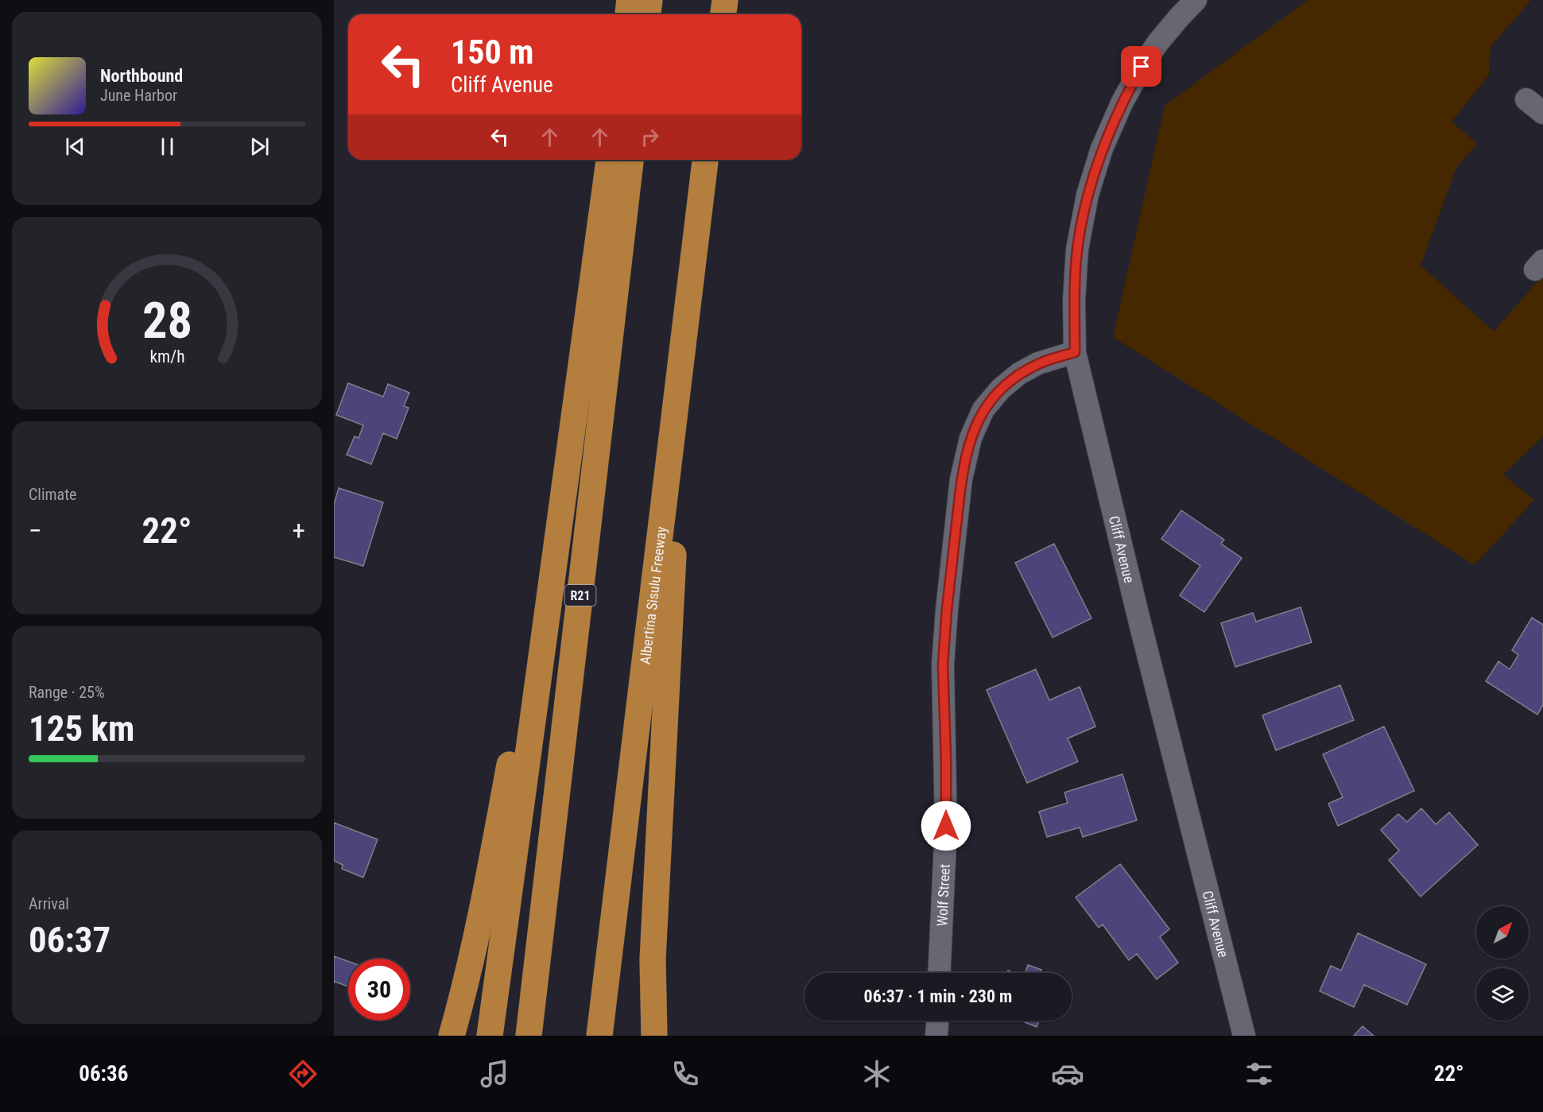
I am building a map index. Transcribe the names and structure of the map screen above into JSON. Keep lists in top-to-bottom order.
{
  "streets": {
    "highway": ["R21", "Albertina Sisulu Freeway"],
    "street": ["Cliff Avenue", "Wolf Street"]
  },
  "crossings": [
    ["Cliff Avenue", "Wolf Street"]
  ],
  "north": "top right",
  "page": {
    "turn": ["150 m", "Cliff Avenue"],
    "song": ["Northbound", "June Harbor"],
    "tile": [
      "Climate",
      ["Range · 25%", "125 km"],
      ["Arrival", "06:37"]
    ],
    "heat": ["−", "22°", "+"],
    "limit": "30",
    "trip": "06:37 · 1 min · 230 m",
    "tabs": ["06:36", "22°"],
    "gauge": ["28", "km/h"]
  }
}
